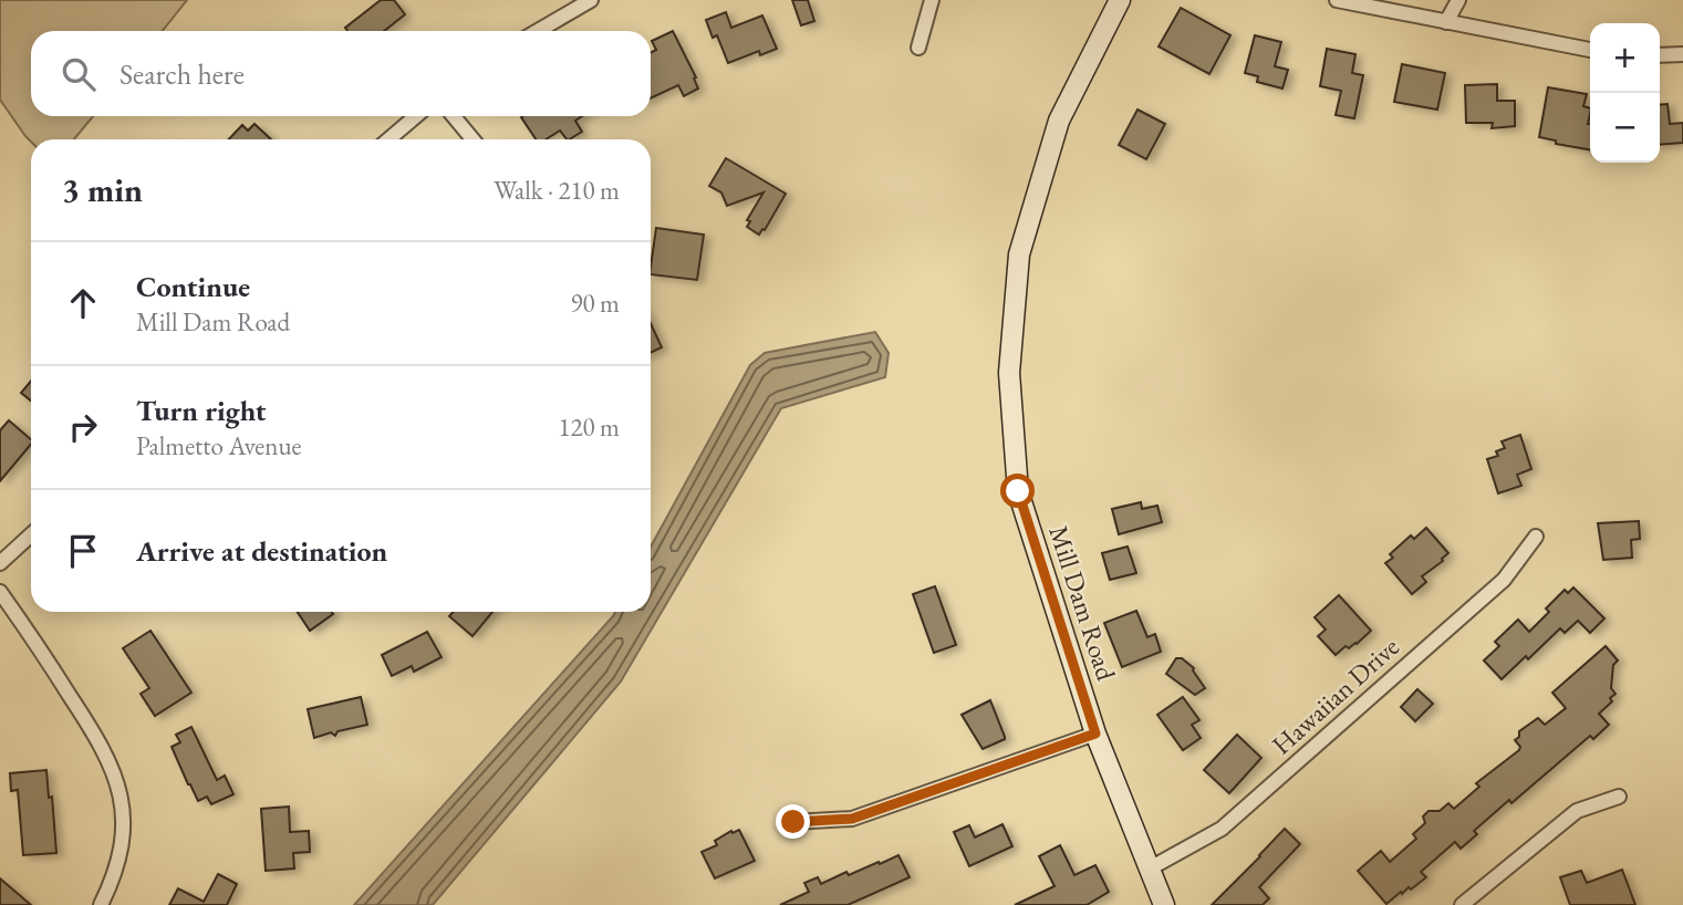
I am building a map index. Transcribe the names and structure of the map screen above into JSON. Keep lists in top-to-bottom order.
{
  "streets": {
    "street": ["Mill Dam Road", "Hawaiian Drive"]
  },
  "crossings": [
    ["Mill Dam Road", "Hawaiian Drive"]
  ],
  "page": {
    "map_buttons": ["+", "−"],
    "search": "Search here",
    "heading": ["3 min", "Walk · 210 m"],
    "list": [
      ["Continue", "Mill Dam Road", "90 m"],
      ["Turn right", "Palmetto Avenue", "120 m"],
      "Arrive at destination"
    ]
  }
}
